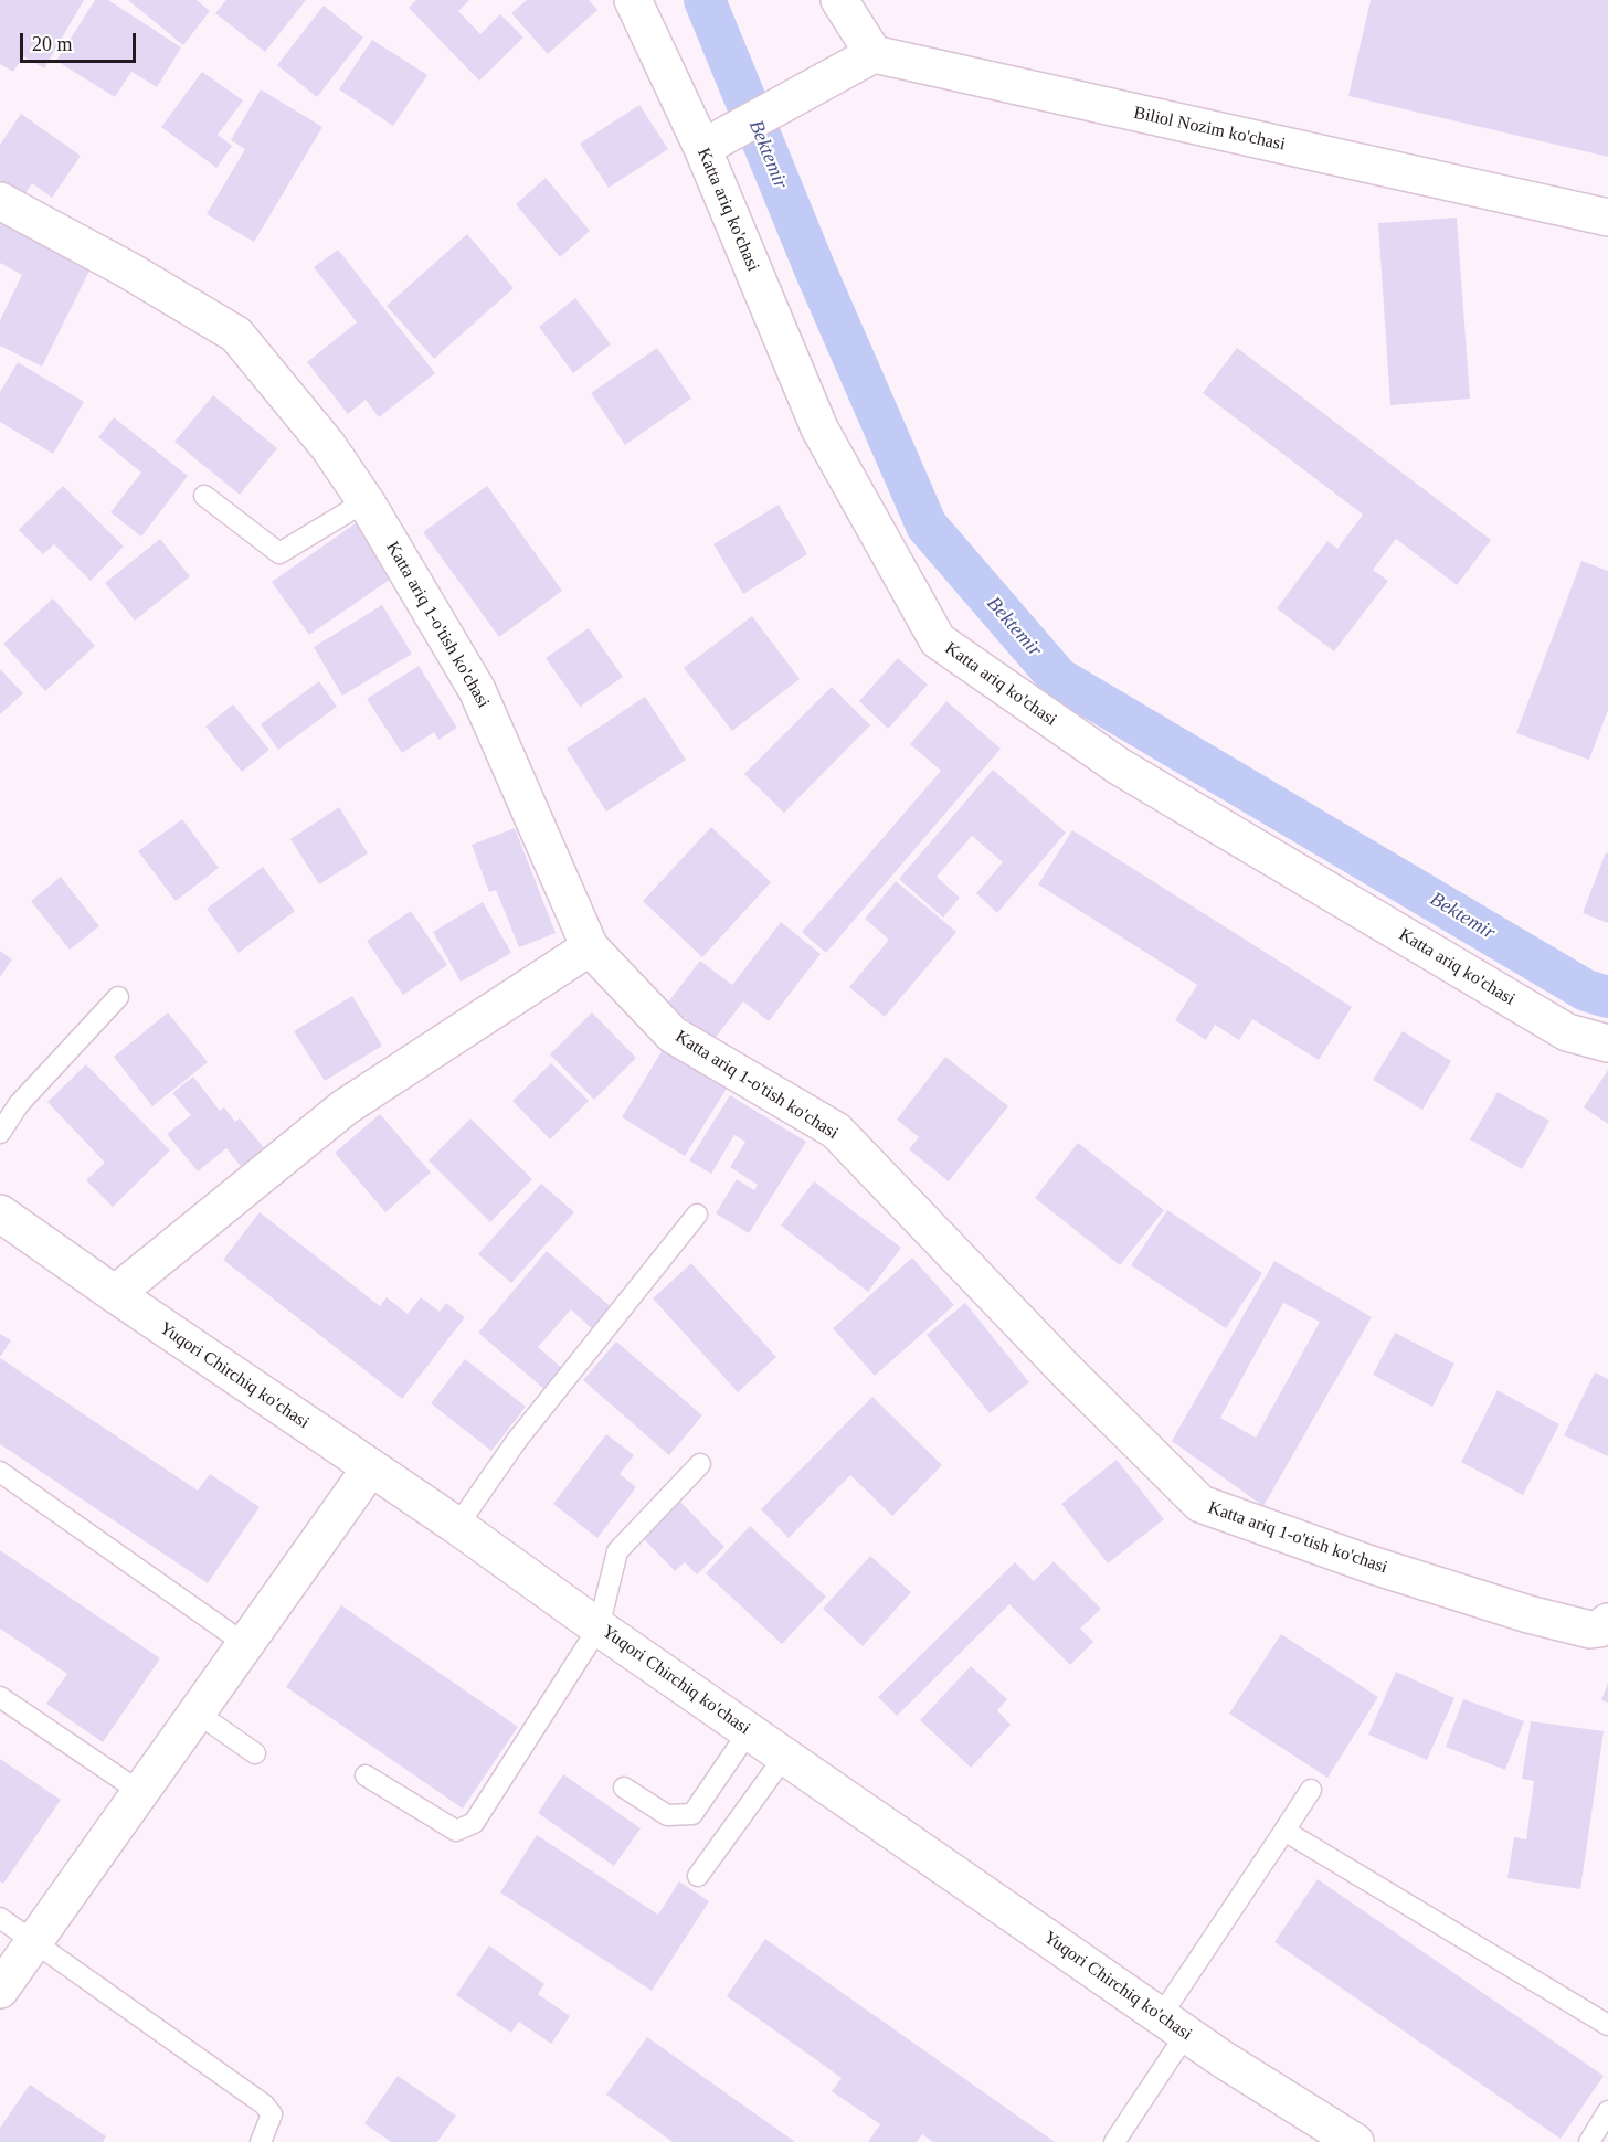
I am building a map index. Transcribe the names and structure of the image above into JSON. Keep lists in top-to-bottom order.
{
  "streets": {
    "street": [
      "Biliol Nozim ko'chasi",
      "Katta ariq ko'chasi",
      "Katta ariq 1-o'tish ko'chasi",
      "Yuqori Chirchiq ko'chasi"
    ]
  },
  "water": ["Bektemir"],
  "scale_bar": "20 m"
}
